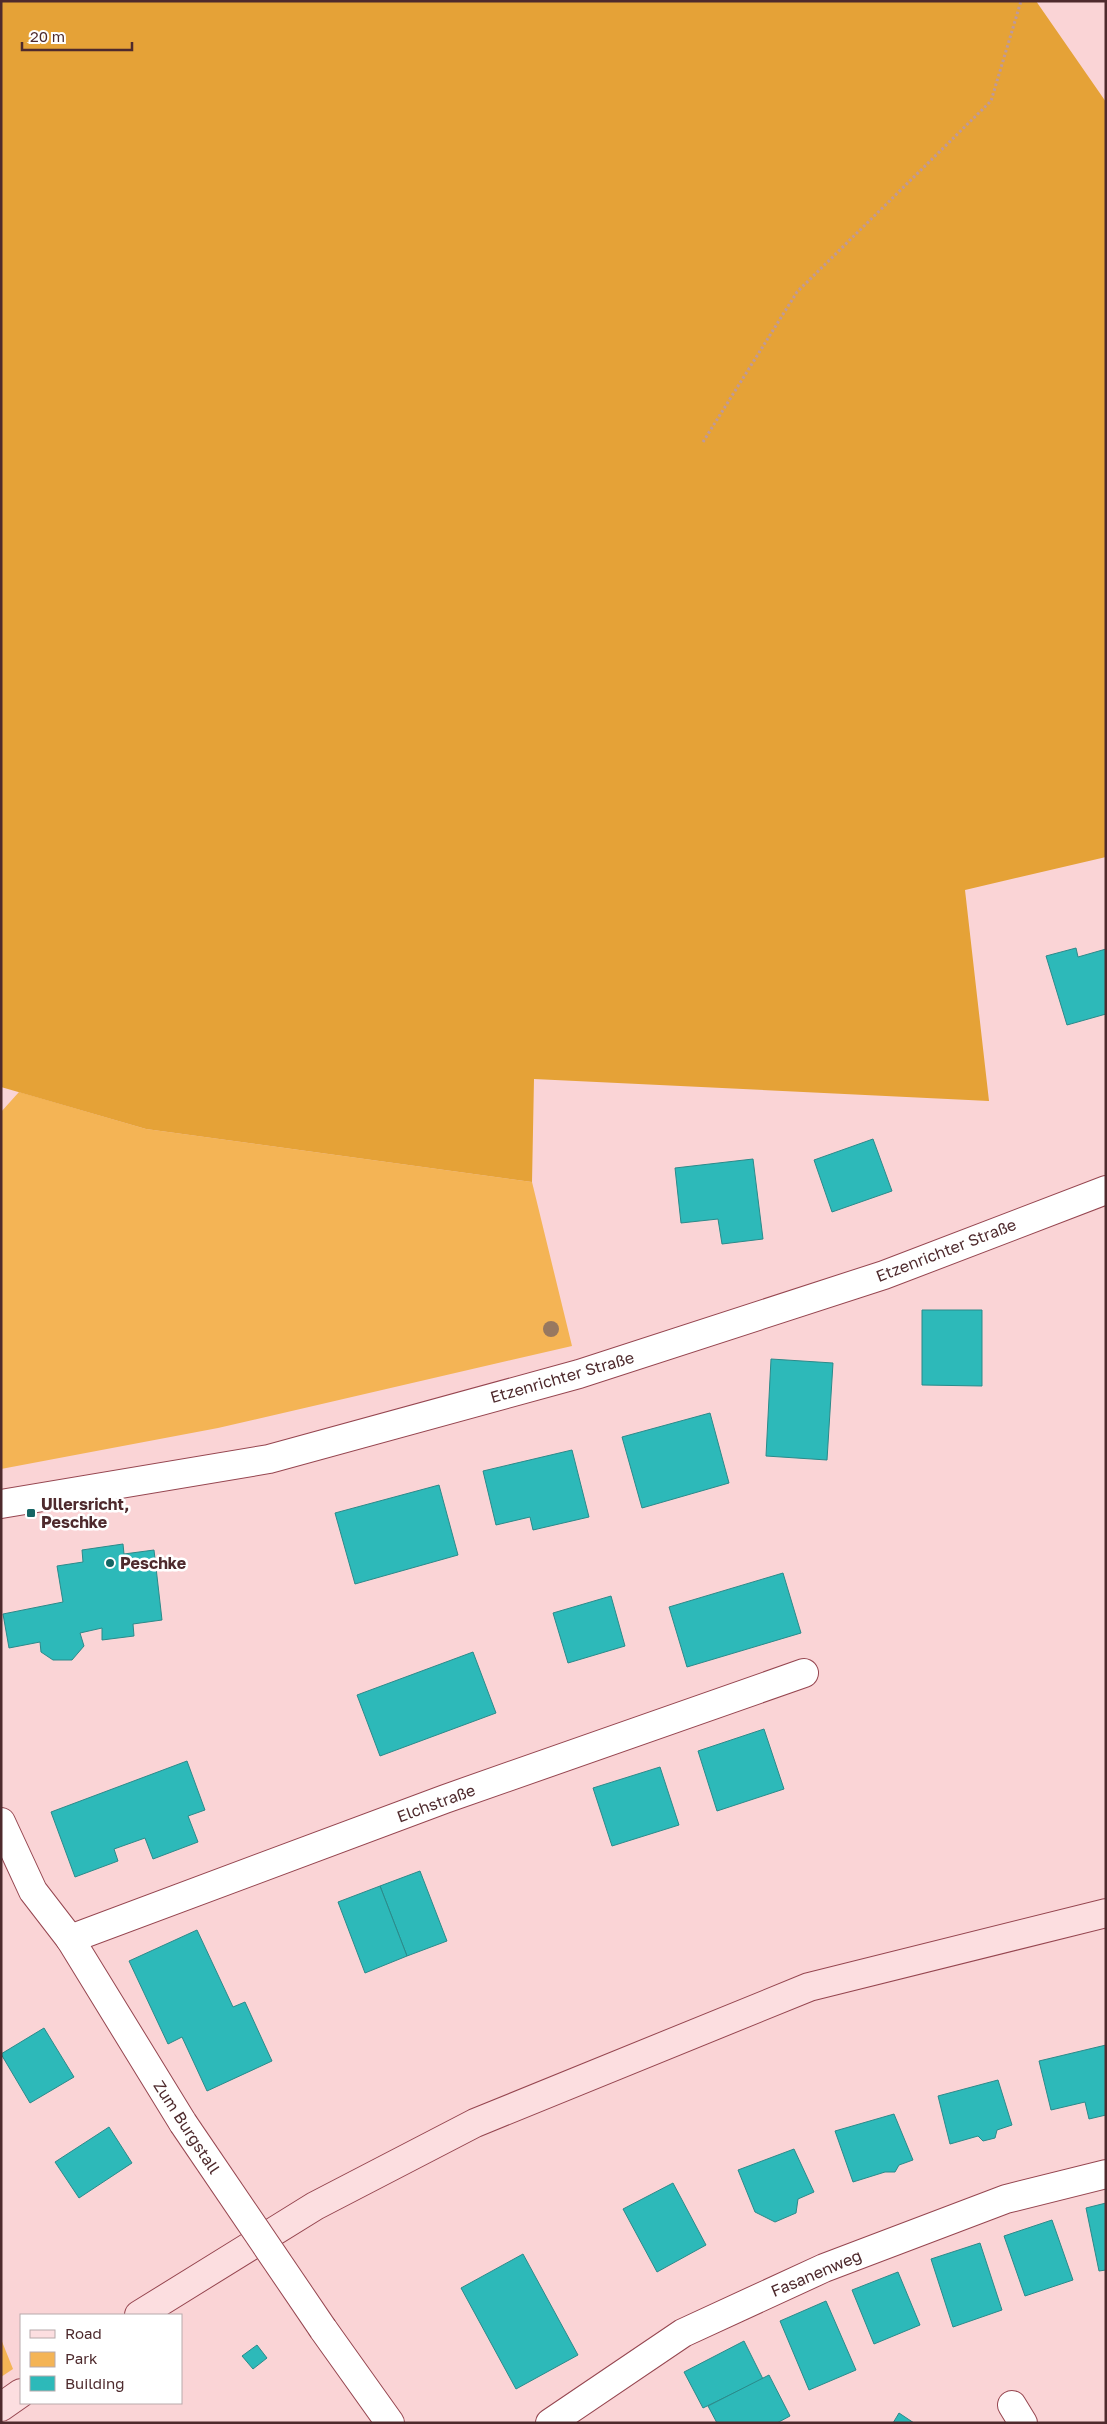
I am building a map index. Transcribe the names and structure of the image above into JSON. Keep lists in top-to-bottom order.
{
  "streets": {
    "street": [
      "Etzenrichter Straße",
      "Elchstraße",
      "Zum Burgstall",
      "Fasanenweg"
    ]
  },
  "crossings": [
    ["Elchstraße", "Zum Burgstall"]
  ],
  "places": {
    "transit": ["Ullersricht, Peschke"],
    "other": ["Peschke"]
  },
  "legend": ["Road", "Park", "Building"],
  "scale_bar": "20 m"
}
